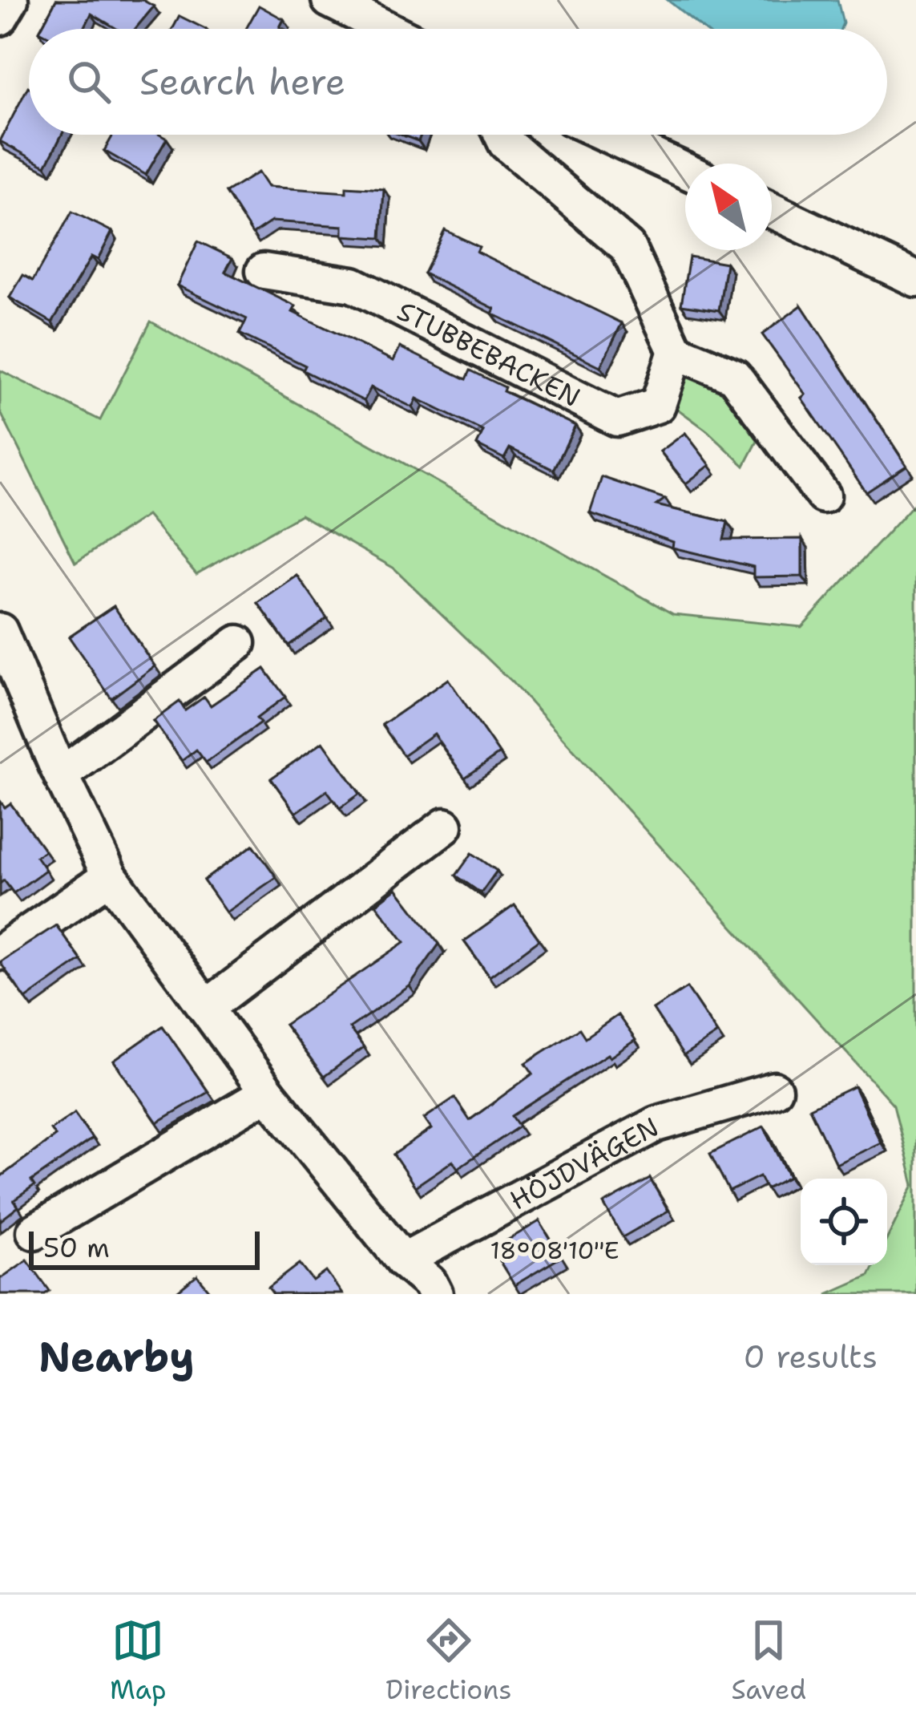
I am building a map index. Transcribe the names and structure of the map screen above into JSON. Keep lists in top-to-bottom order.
{
  "streets": {
    "street": ["STUBBEBACKEN", "HÖJDVÄGEN"]
  },
  "scale_bar": "50 m",
  "north": "top left",
  "page": {
    "search": "Search here",
    "scale": "50 m",
    "heading": ["Nearby", "0 results"],
    "nav": ["Map", "Directions", "Saved"]
  },
  "coordinates": ["18°08'10\"E"]
}
